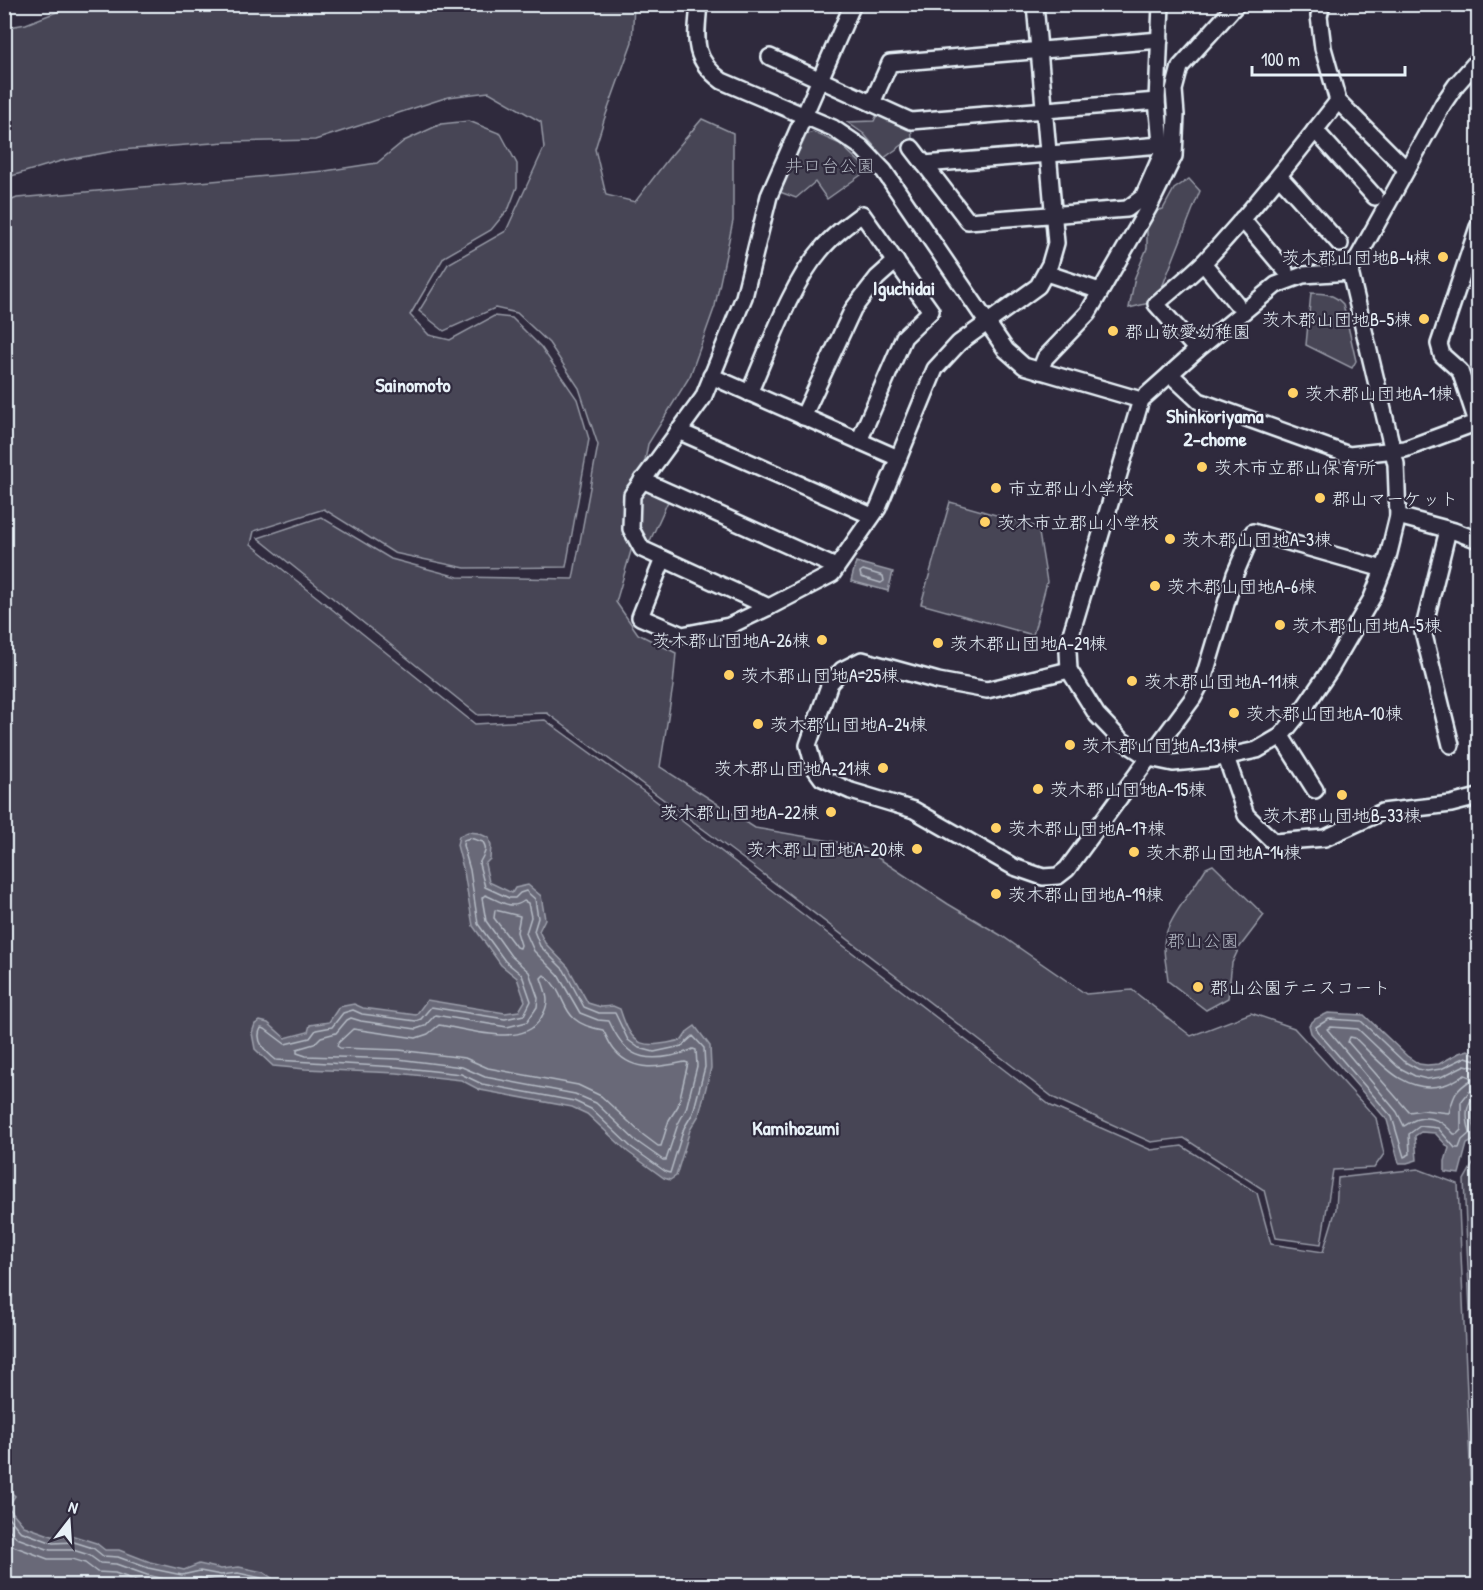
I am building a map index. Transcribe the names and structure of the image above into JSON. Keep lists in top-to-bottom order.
{
  "districts": [
    "Iguchidai",
    "Sainomoto",
    "Shinkoriyama 2-chome",
    "Kamihozumi"
  ],
  "parks": ["井口台公園", "郡山公園"],
  "places": [
    "茨木郡山団地B-4棟",
    "茨木郡山団地B-5棟",
    "郡山敬愛幼稚園",
    "茨木郡山団地A-1棟",
    "茨木市立郡山保育所",
    "市立郡山小学校",
    "郡山マーケット",
    "茨木市立郡山小学校",
    "茨木郡山団地A-3棟",
    "茨木郡山団地A-6棟",
    "茨木郡山団地A-5棟",
    "茨木郡山団地A-26棟",
    "茨木郡山団地A-29棟",
    "茨木郡山団地A-25棟",
    "茨木郡山団地A-11棟",
    "茨木郡山団地A-10棟",
    "茨木郡山団地A-24棟",
    "茨木郡山団地A-13棟",
    "茨木郡山団地A-21棟",
    "茨木郡山団地A-15棟",
    "茨木郡山団地B-33棟",
    "茨木郡山団地A-22棟",
    "茨木郡山団地A-17棟",
    "茨木郡山団地A-20棟",
    "茨木郡山団地A-14棟",
    "茨木郡山団地A-19棟",
    "郡山公園テニスコート"
  ],
  "scale_bar": "100 m",
  "north": "top"
}
